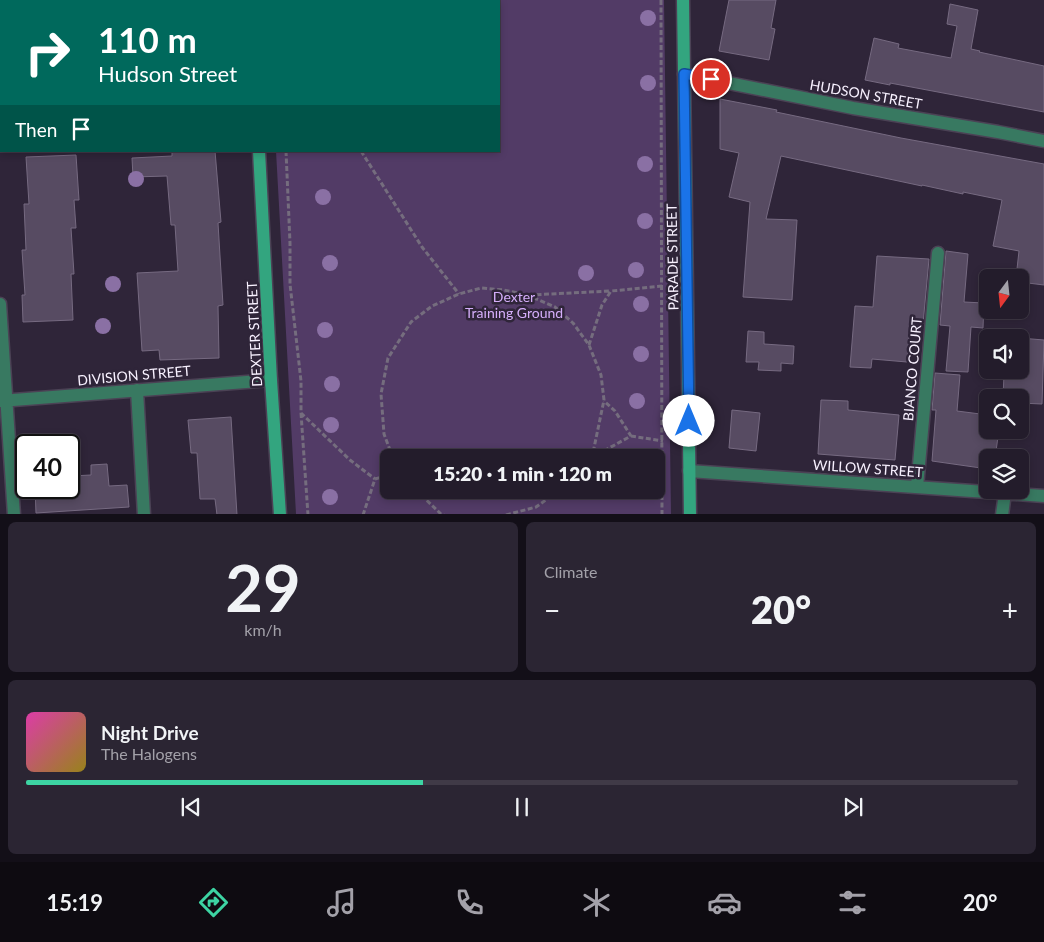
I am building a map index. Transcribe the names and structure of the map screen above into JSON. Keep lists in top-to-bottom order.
{
  "streets": {
    "street": [
      "HUDSON STREET",
      "PARADE STREET",
      "DEXTER STREET",
      "BIANCO COURT",
      "DIVISION STREET",
      "WILLOW STREET"
    ]
  },
  "crossings": [
    ["HUDSON STREET", "PARADE STREET"],
    ["PARADE STREET", "WILLOW STREET"],
    ["DEXTER STREET", "DIVISION STREET"],
    ["BIANCO COURT", "WILLOW STREET"]
  ],
  "parks": ["Dexter Training Ground"],
  "north": "bottom",
  "page": {
    "turn": ["110 m", "Hudson Street"],
    "then": "Then",
    "limit": "40",
    "trip": "15:20 · 1 min · 120 m",
    "tile": [
      ["29", "km/h"],
      "Climate"
    ],
    "heat": ["−", "20°", "+"],
    "song": ["Night Drive", "The Halogens"],
    "tabs": ["15:19", "20°"]
  }
}
